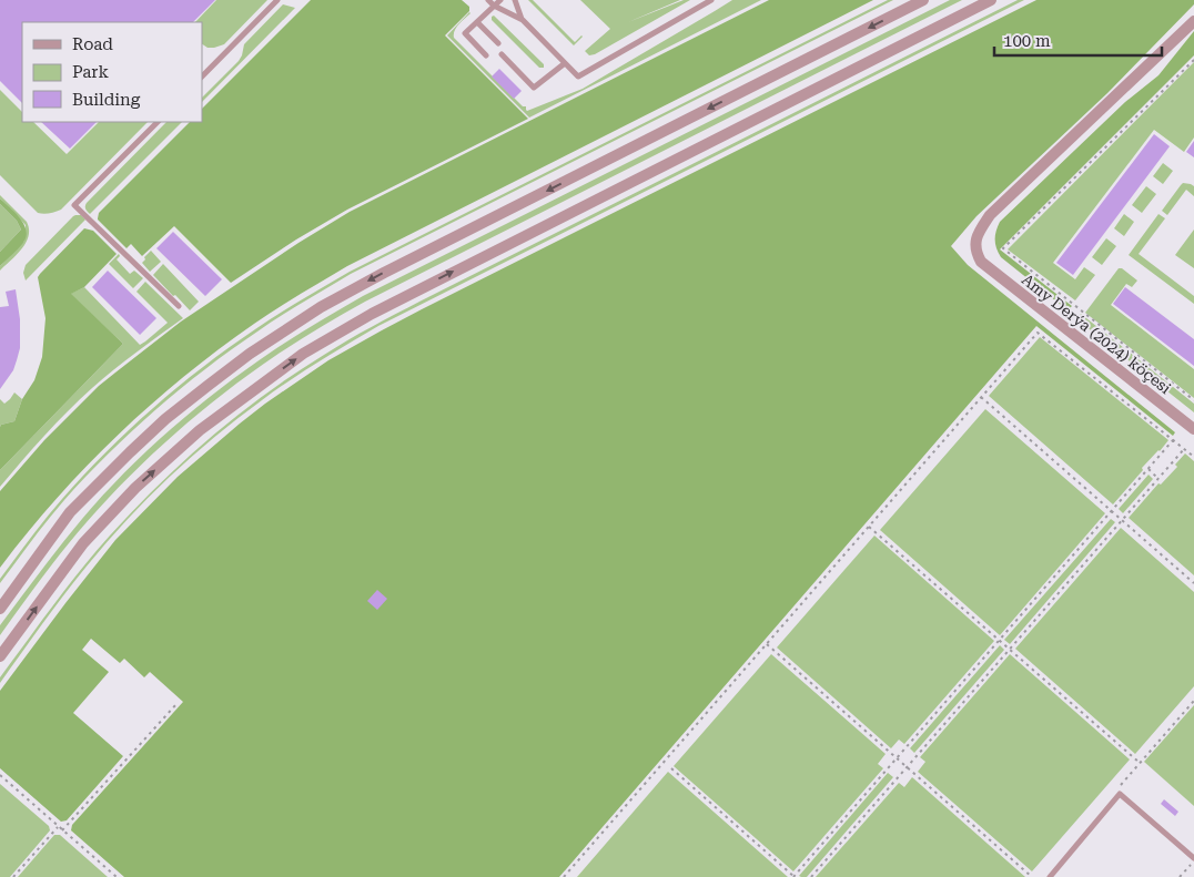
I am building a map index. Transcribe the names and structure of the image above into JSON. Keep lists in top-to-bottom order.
{
  "streets": {
    "street": ["Amy Derýa (2024) köçesi"]
  },
  "legend": ["Road", "Park", "Building"],
  "scale_bar": "100 m"
}
